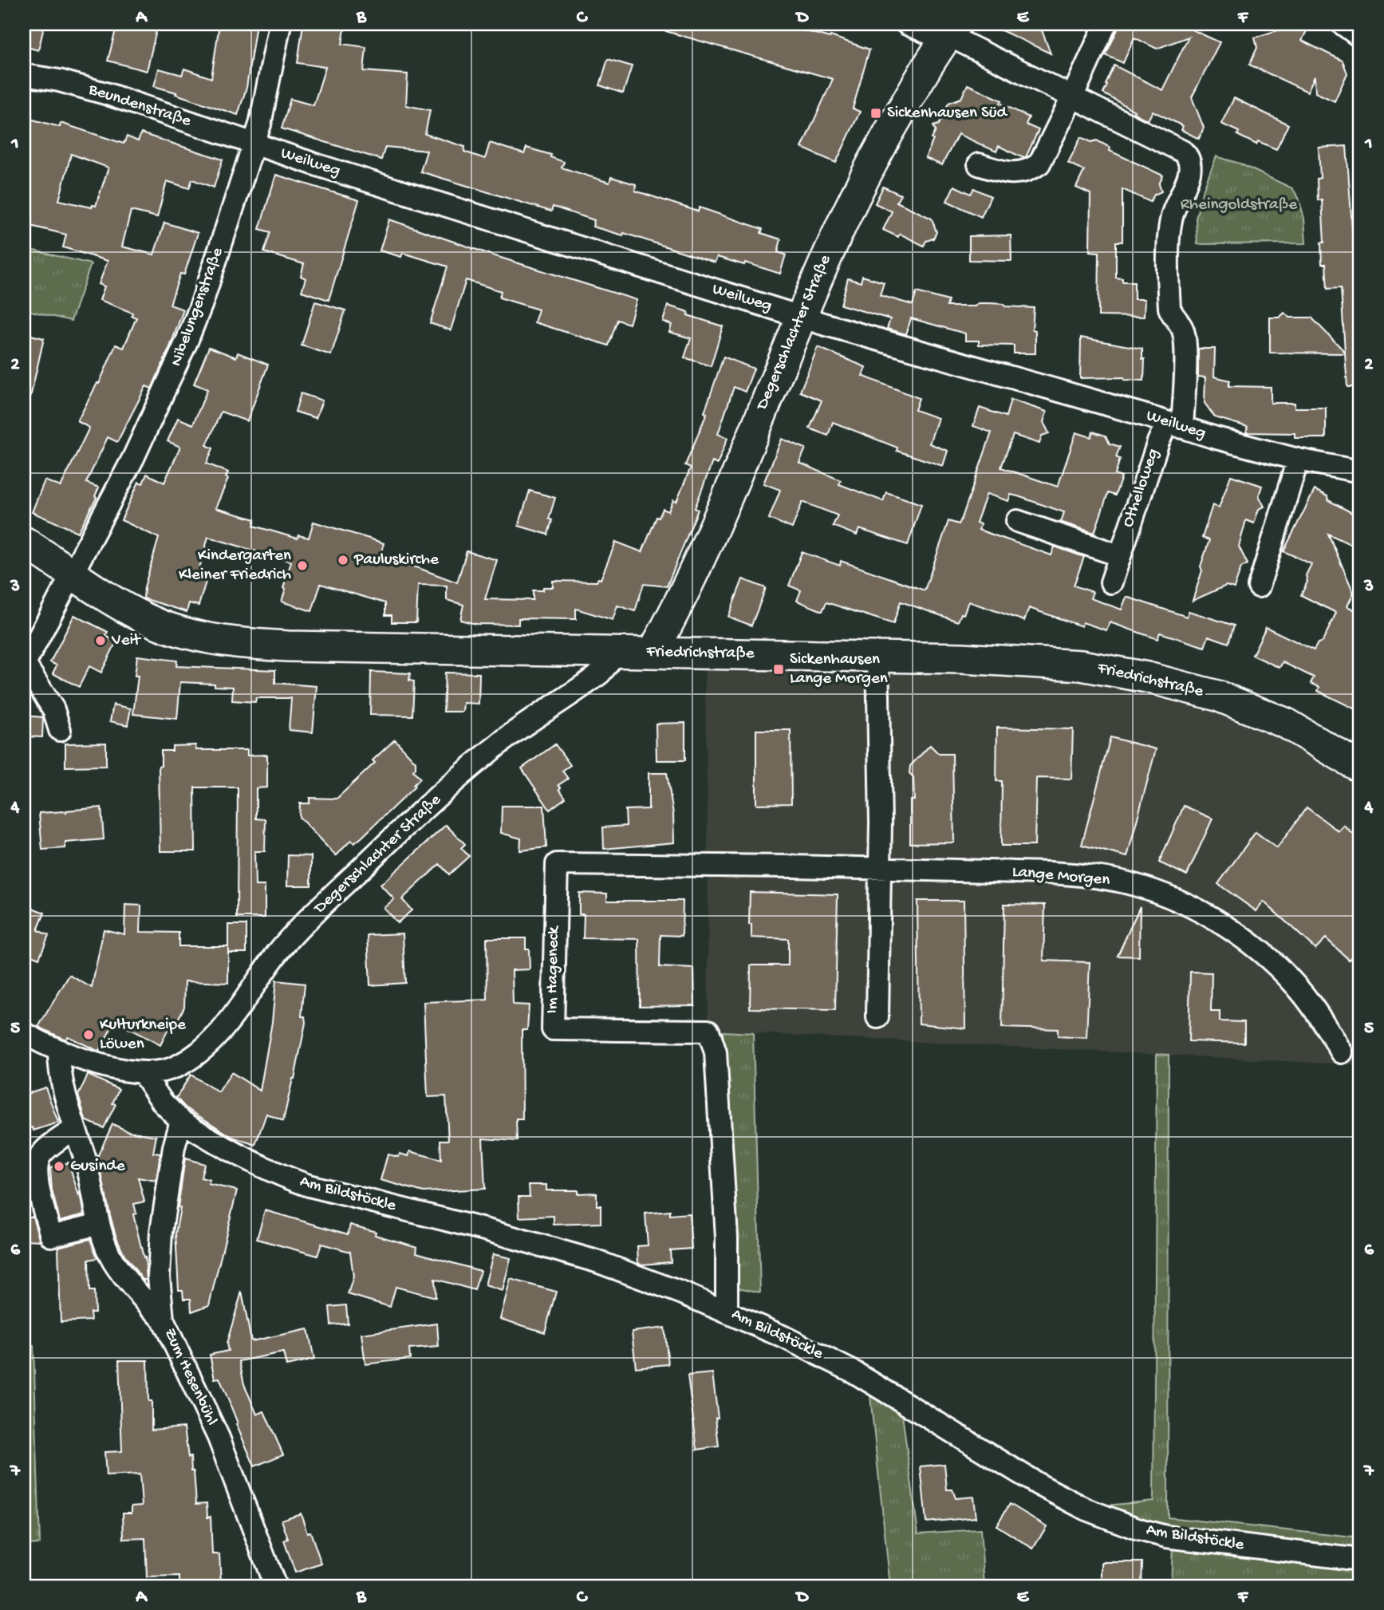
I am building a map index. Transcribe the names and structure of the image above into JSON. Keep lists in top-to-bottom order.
{
  "streets": {
    "street": [
      "Beundenstraße",
      "Weilweg",
      "Nibelungenstraße",
      "Degerschlachter Straße",
      "Othelloweg",
      "Friedrichstraße",
      "Lange Morgen",
      "Im Hageneck",
      "Am Bildstöckle",
      "Zum Hesenbühl"
    ]
  },
  "crossings": [
    ["Beundenstraße", "Weilweg"],
    ["Beundenstraße", "Nibelungenstraße"],
    ["Weilweg", "Nibelungenstraße"],
    ["Weilweg", "Degerschlachter Straße"],
    ["Weilweg", "Othelloweg"],
    ["Nibelungenstraße", "Friedrichstraße"],
    ["Degerschlachter Straße", "Friedrichstraße"],
    ["Lange Morgen", "Im Hageneck"],
    ["Im Hageneck", "Am Bildstöckle"],
    ["Am Bildstöckle", "Zum Hesenbühl"]
  ],
  "parks": ["Rheingoldstraße"],
  "places": {
    "transit": ["Sickenhausen Süd", "Sickenhausen Lange Morgen"],
    "other": [
      "Pauluskirche",
      "Kindergarten Kleiner Friedrich",
      "Veit",
      "Kulturkneipe Löwen",
      "Gusinde"
    ]
  },
  "grid": {
    "columns": [
      "A",
      "B",
      "C",
      "D",
      "E",
      "F"
    ],
    "rows": [
      "1",
      "2",
      "3",
      "4",
      "5",
      "6",
      "7"
    ]
  }
}
